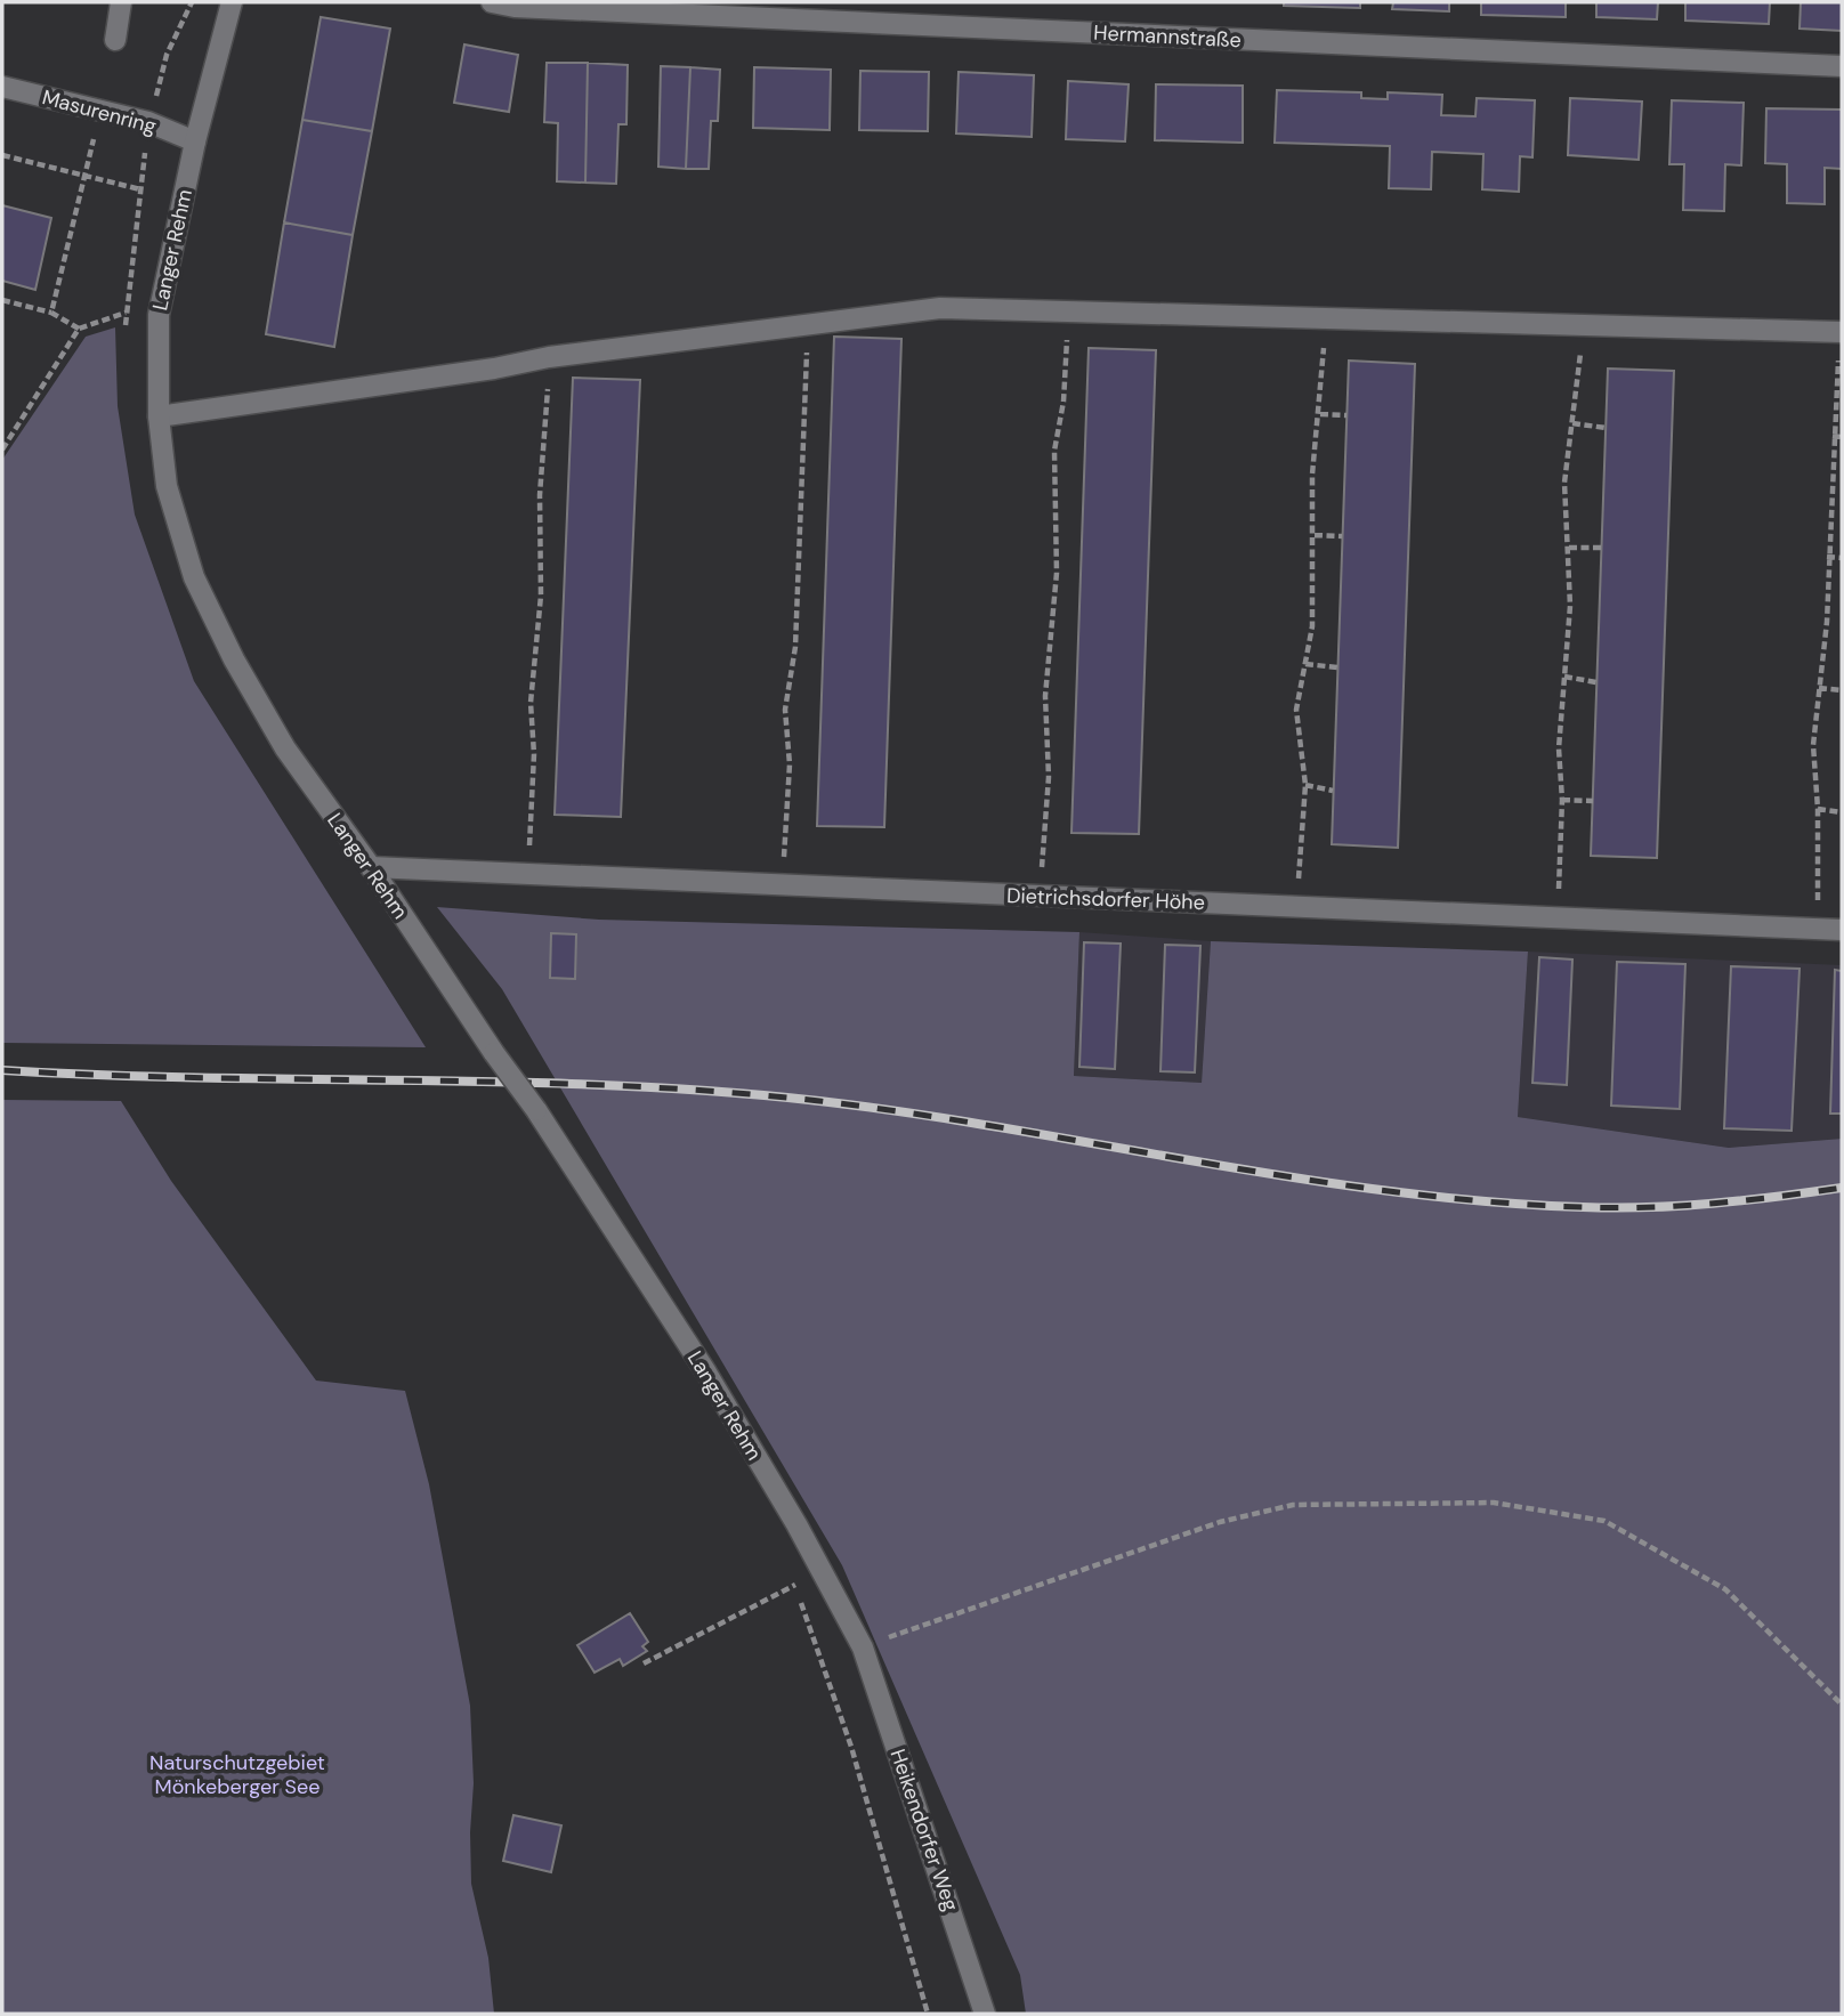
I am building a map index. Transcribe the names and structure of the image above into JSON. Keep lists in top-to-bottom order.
{
  "streets": {
    "street": [
      "Hermannstraße",
      "Masurenring",
      "Langer Rehm",
      "Dietrichsdorfer Höhe",
      "Heikendorfer Weg"
    ]
  },
  "crossings": [
    ["Masurenring", "Langer Rehm"],
    ["Langer Rehm", "Dietrichsdorfer Höhe"],
    ["Langer Rehm", "Heikendorfer Weg"]
  ],
  "parks": ["Naturschutzgebiet Mönkeberger See"]
}
